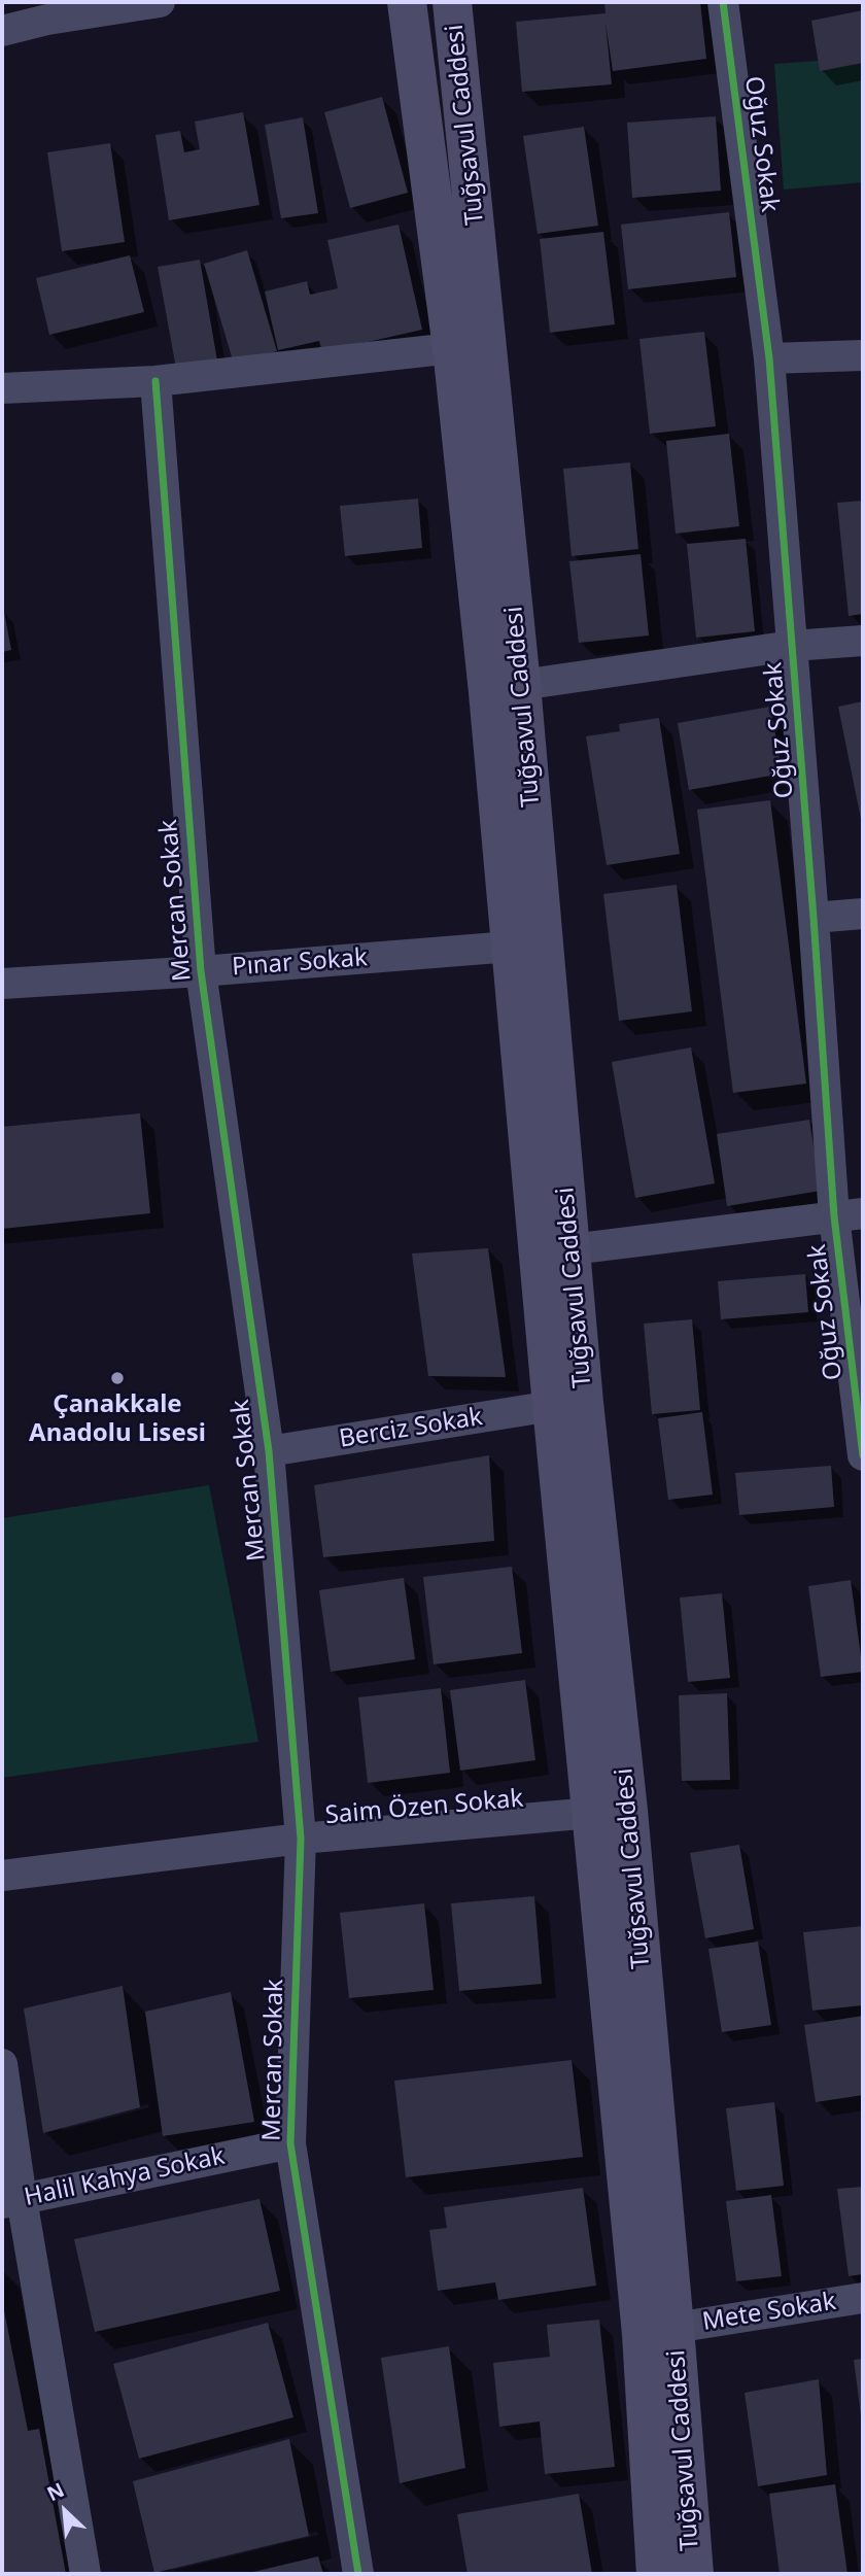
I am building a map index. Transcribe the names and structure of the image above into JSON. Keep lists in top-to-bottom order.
{
  "streets": {
    "main road": ["Tuğsavul Caddesi"],
    "street": [
      "Oğuz Sokak",
      "Mercan Sokak",
      "Pınar Sokak",
      "Berciz Sokak",
      "Saim Özen Sokak",
      "Halil Kahya Sokak",
      "Mete Sokak"
    ]
  },
  "crossings": [
    ["Tuğsavul Caddesi", "Mete Sokak"],
    ["Mercan Sokak", "Pınar Sokak"],
    ["Mercan Sokak", "Berciz Sokak"],
    ["Mercan Sokak", "Saim Özen Sokak"],
    ["Mercan Sokak", "Halil Kahya Sokak"]
  ],
  "places": ["Çanakkale Anadolu Lisesi"],
  "north": "top left"
}
